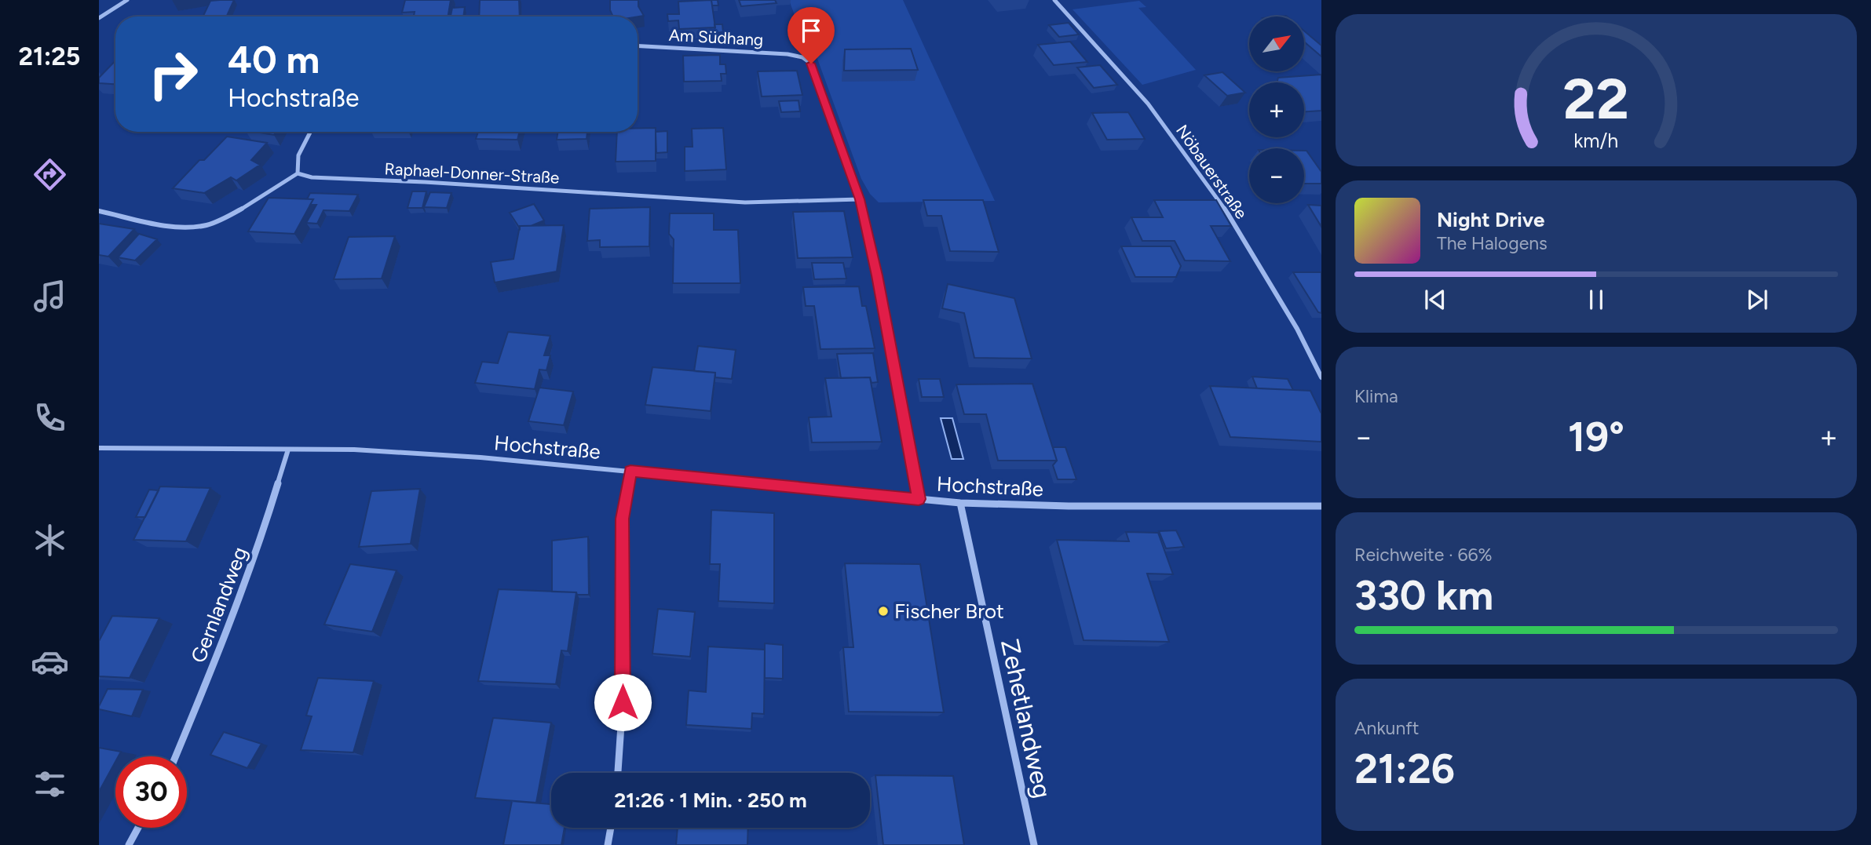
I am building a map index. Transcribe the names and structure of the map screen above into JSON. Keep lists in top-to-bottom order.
{
  "streets": {
    "street": [
      "Am Südhang",
      "Nöbauerstraße",
      "Raphael-Donner-Straße",
      "Hochstraße",
      "Gernlandweg",
      "Zehetlandweg"
    ]
  },
  "crossings": [
    ["Am Südhang", "Raphael-Donner-Straße"],
    ["Hochstraße", "Gernlandweg"],
    ["Hochstraße", "Zehetlandweg"]
  ],
  "places": ["Fischer Brot"],
  "north": "top right",
  "page": {
    "tabs": "21:25",
    "map_buttons": ["+", "−"],
    "turn": ["40 m", "Hochstraße"],
    "song": ["Night Drive", "The Halogens"],
    "tile": [
      "Klima",
      ["Reichweite · 66%", "330 km"],
      ["Ankunft", "21:26"]
    ],
    "heat": ["−", "19°", "+"],
    "limit": "30",
    "trip": "21:26 · 1 Min. · 250 m",
    "gauge": ["22", "km/h"]
  }
}
